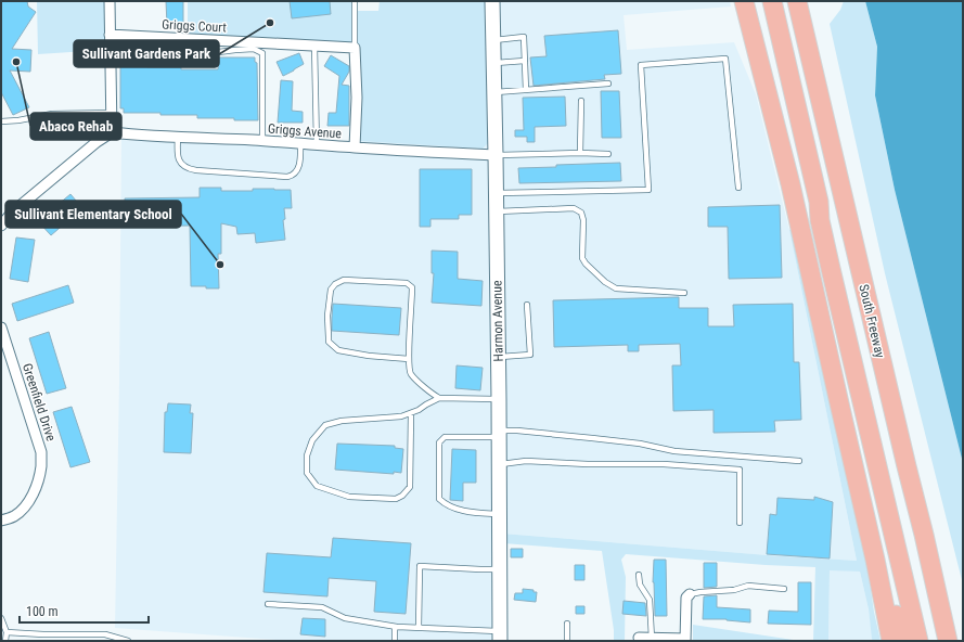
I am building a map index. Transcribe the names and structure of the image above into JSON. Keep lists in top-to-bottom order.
{
  "streets": {
    "highway": ["South Freeway"],
    "main road": ["Harmon Avenue"],
    "street": ["Griggs Court", "Griggs Avenue", "Greenfield Drive"]
  },
  "crossings": [
    ["Griggs Avenue", "Harmon Avenue"]
  ],
  "places": ["Sullivant Gardens Park", "Abaco Rehab", "Sullivant Elementary School"],
  "scale_bar": "100 m"
}
